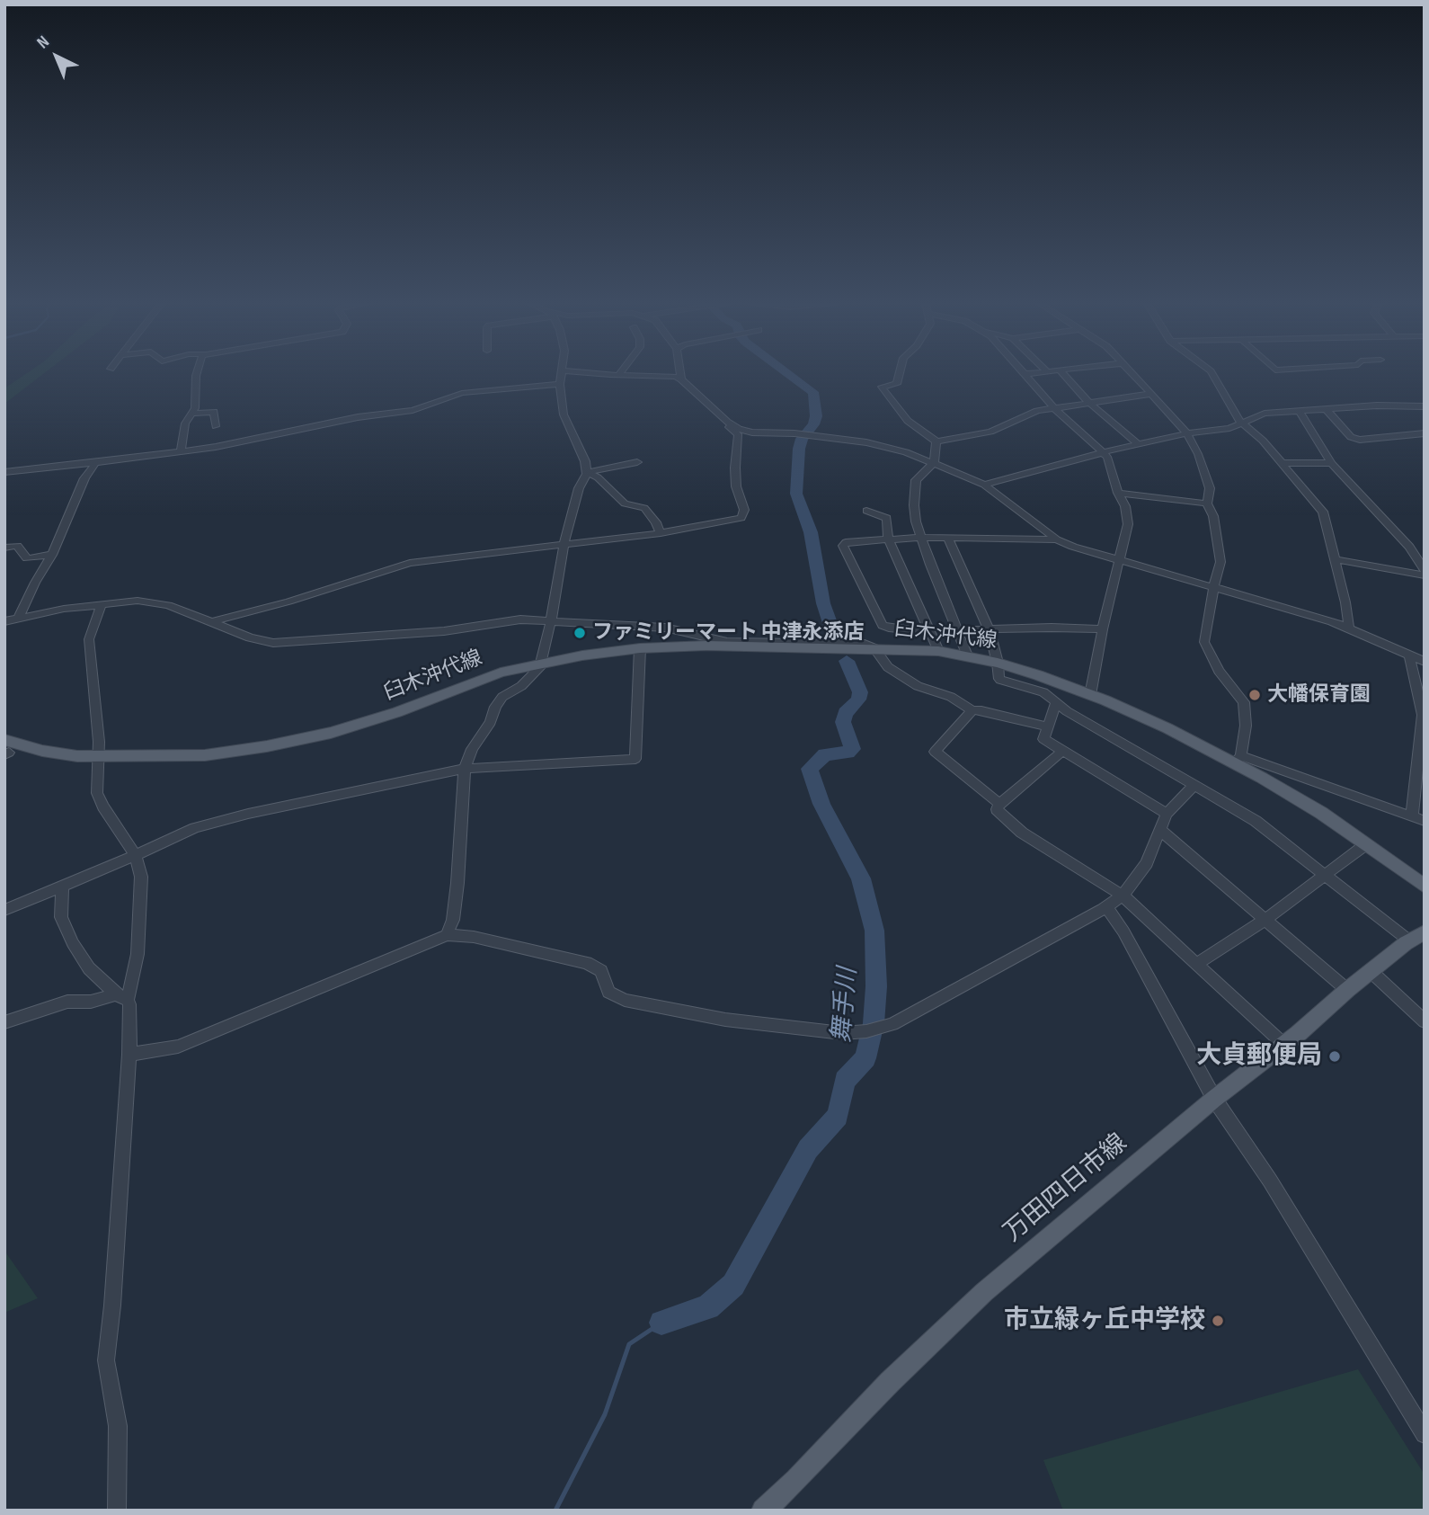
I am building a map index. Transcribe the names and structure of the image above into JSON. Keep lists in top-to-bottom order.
{
  "streets": {
    "main road": ["臼木沖代線", "万田四日市線"]
  },
  "water": ["舞手川"],
  "places": [
    "ファミリーマート 中津永添店",
    "大幡保育園",
    "大貞郵便局",
    "市立緑ヶ丘中学校"
  ],
  "north": "top left"
}
